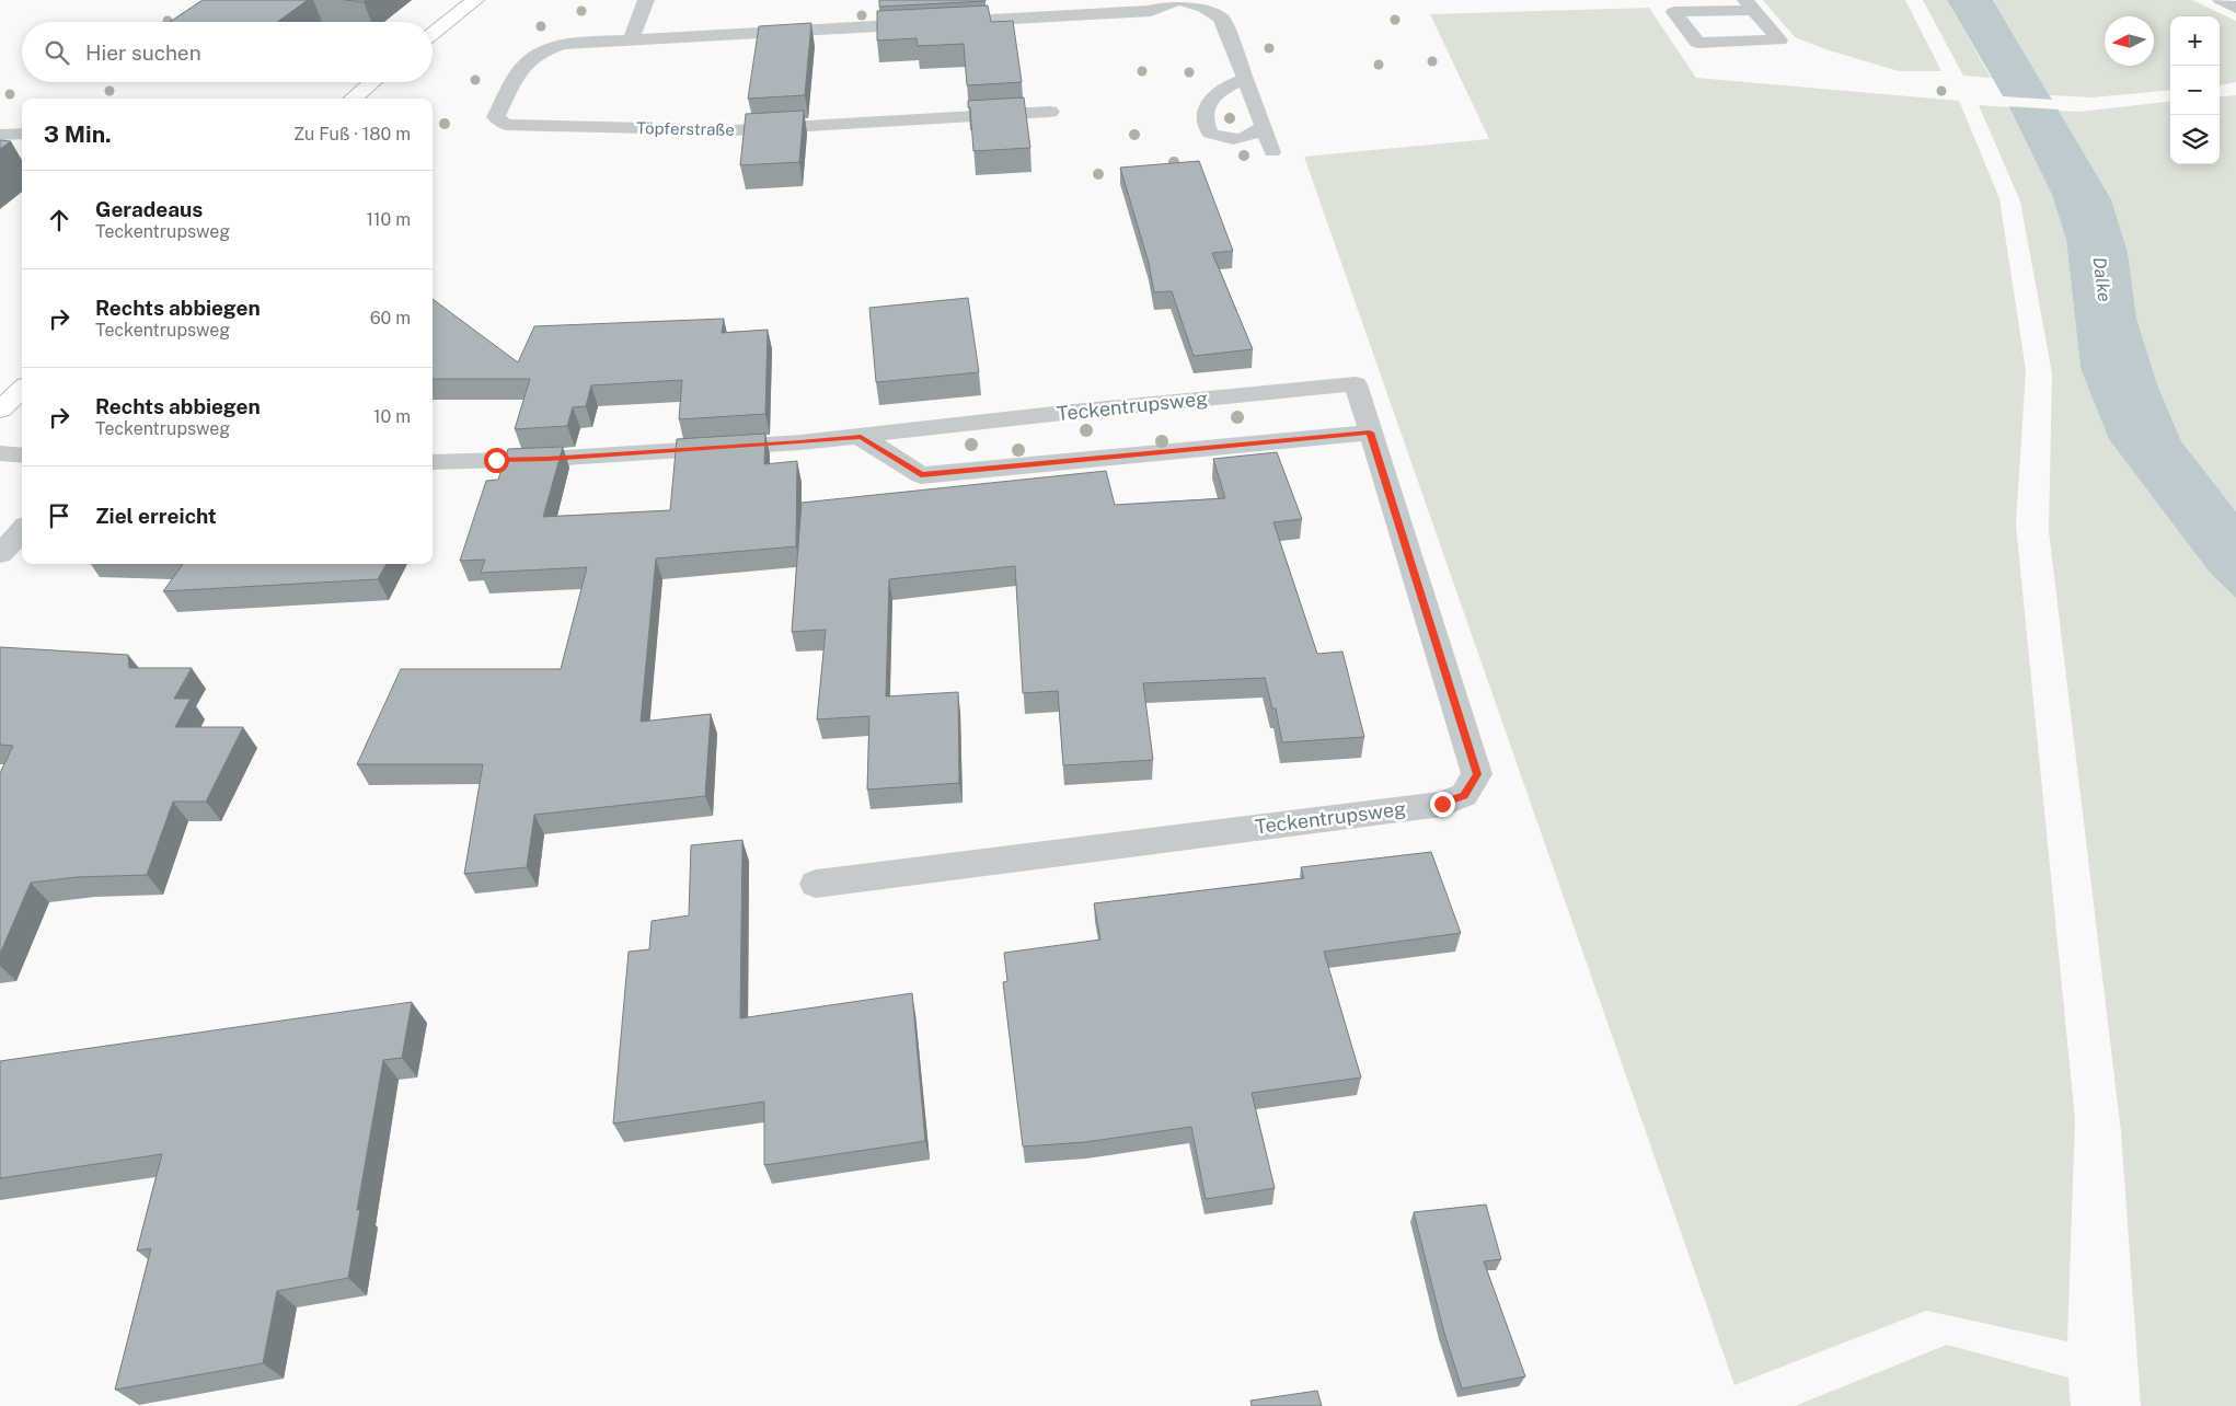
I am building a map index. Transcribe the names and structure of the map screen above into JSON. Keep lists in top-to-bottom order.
{
  "streets": {
    "street": ["Töpferstraße", "Teckentrupsweg"]
  },
  "water": ["Dalke"],
  "north": "left",
  "page": {
    "map_buttons": ["+", "−"],
    "search": "Hier suchen",
    "heading": ["3 Min.", "Zu Fuß · 180 m"],
    "list": [
      ["Geradeaus", "Teckentrupsweg", "110 m"],
      ["Rechts abbiegen", "Teckentrupsweg", "60 m"],
      ["Rechts abbiegen", "Teckentrupsweg", "10 m"],
      "Ziel erreicht"
    ]
  }
}
